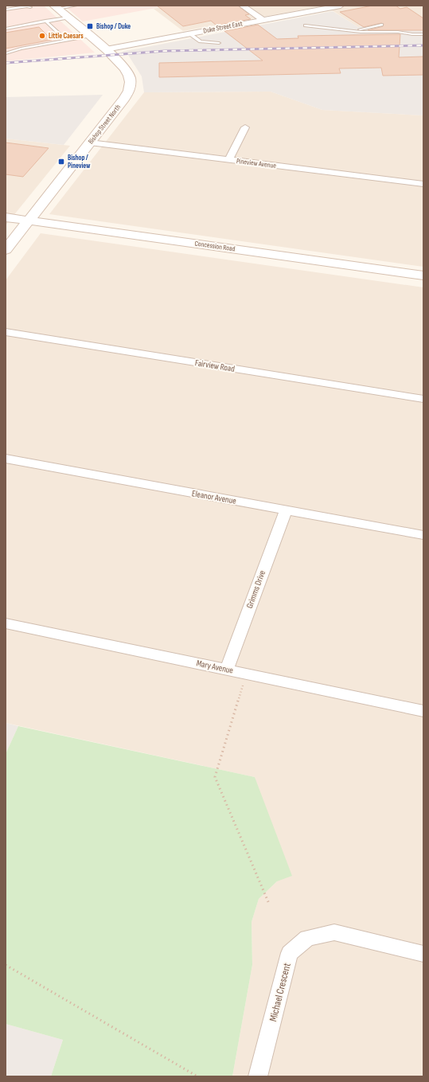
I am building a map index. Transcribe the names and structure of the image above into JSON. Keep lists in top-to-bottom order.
{
  "streets": {
    "main road": ["Bishop Street North", "Concession Road"],
    "street": [
      "Duke Street East",
      "Pineview Avenue",
      "Fairview Road",
      "Eleanor Avenue",
      "Grimms Drive",
      "Mary Avenue",
      "Michael Crescent"
    ]
  },
  "crossings": [
    ["Duke Street East", "Bishop Street North"],
    ["Bishop Street North", "Pineview Avenue"],
    ["Bishop Street North", "Concession Road"],
    ["Eleanor Avenue", "Grimms Drive"],
    ["Grimms Drive", "Mary Avenue"]
  ],
  "places": {
    "transit": ["Bishop / Duke", "Bishop / Pineview"],
    "other": ["Little Caesars"]
  }
}
